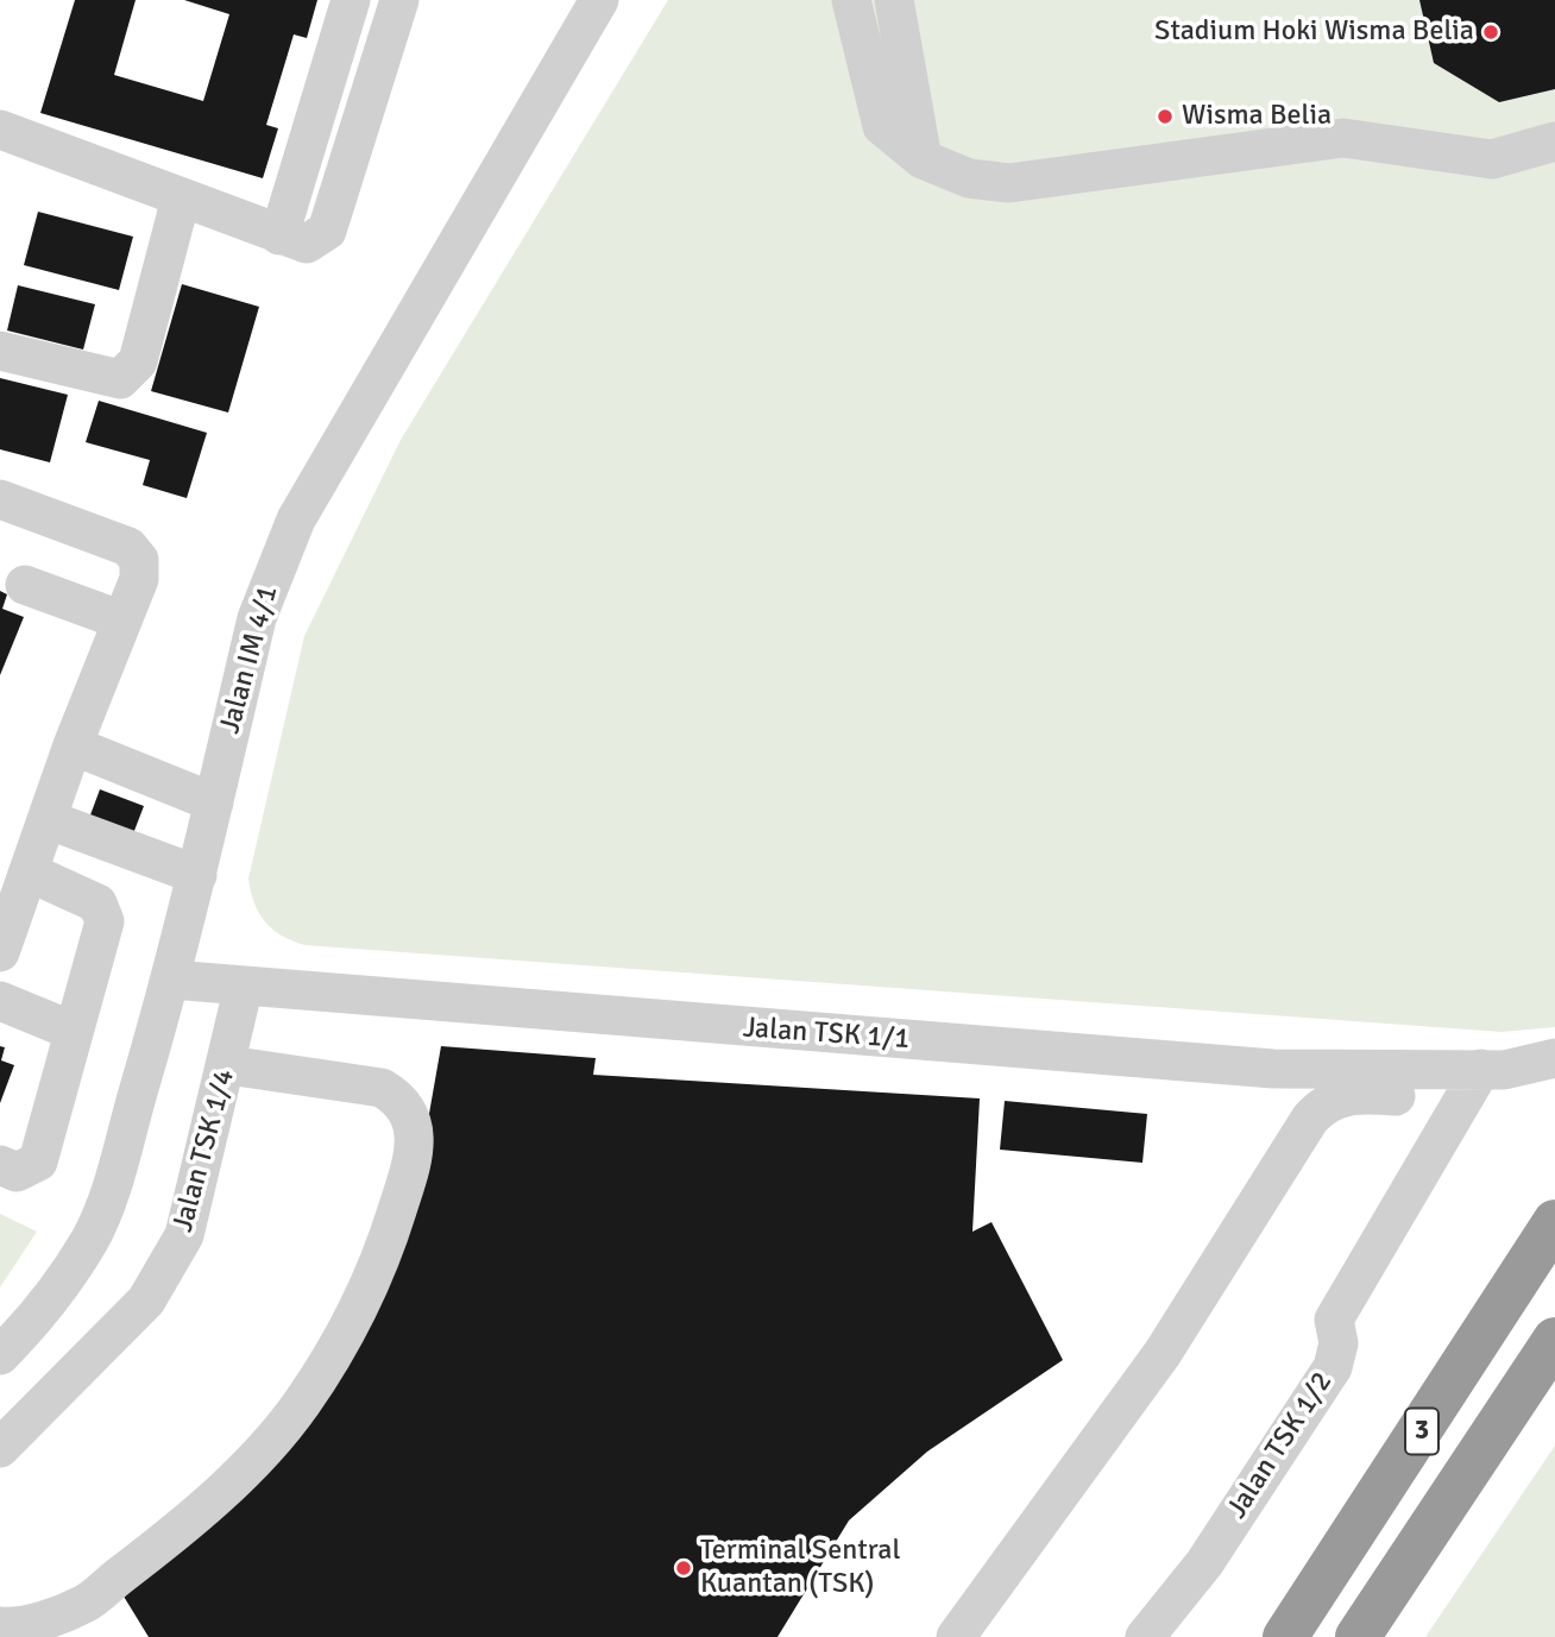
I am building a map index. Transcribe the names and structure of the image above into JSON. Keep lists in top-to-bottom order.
{
  "streets": {
    "highway": ["3"],
    "street": [
      "Jalan IM 4/1",
      "Jalan TSK 1/1",
      "Jalan TSK 1/4",
      "Jalan TSK 1/2"
    ]
  },
  "crossings": [
    ["Jalan IM 4/1", "Jalan TSK 1/1"],
    ["Jalan TSK 1/1", "Jalan TSK 1/4"],
    ["Jalan TSK 1/1", "Jalan TSK 1/2"]
  ],
  "places": ["Stadium Hoki Wisma Belia", "Wisma Belia", "Terminal Sentral Kuantan (TSK)"]
}
